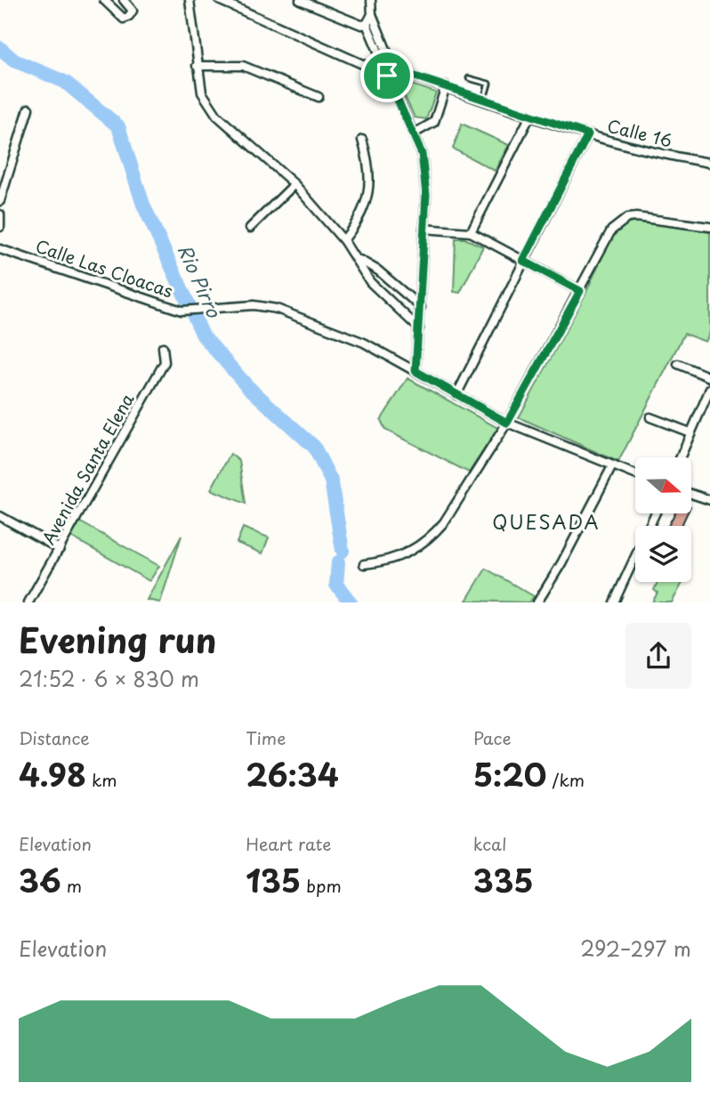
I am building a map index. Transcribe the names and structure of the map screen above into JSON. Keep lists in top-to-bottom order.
{
  "streets": {
    "street": ["Calle 16", "Calle Las Cloacas", "Avenida Santa Elena"]
  },
  "districts": ["QUESADA"],
  "water": ["Rio Pirro"],
  "north": "right",
  "page": {
    "heading": ["Evening run", "21:52 · 6 × 830 m"],
    "stats": [
      ["Distance", "4.98 km"],
      ["Time", "26:34"],
      ["Pace", "5:20 /km"],
      ["Elevation", "36 m"],
      ["Heart rate", "135 bpm"],
      ["kcal", "335"]
    ],
    "chart": ["Elevation", "292–297 m"]
  }
}
